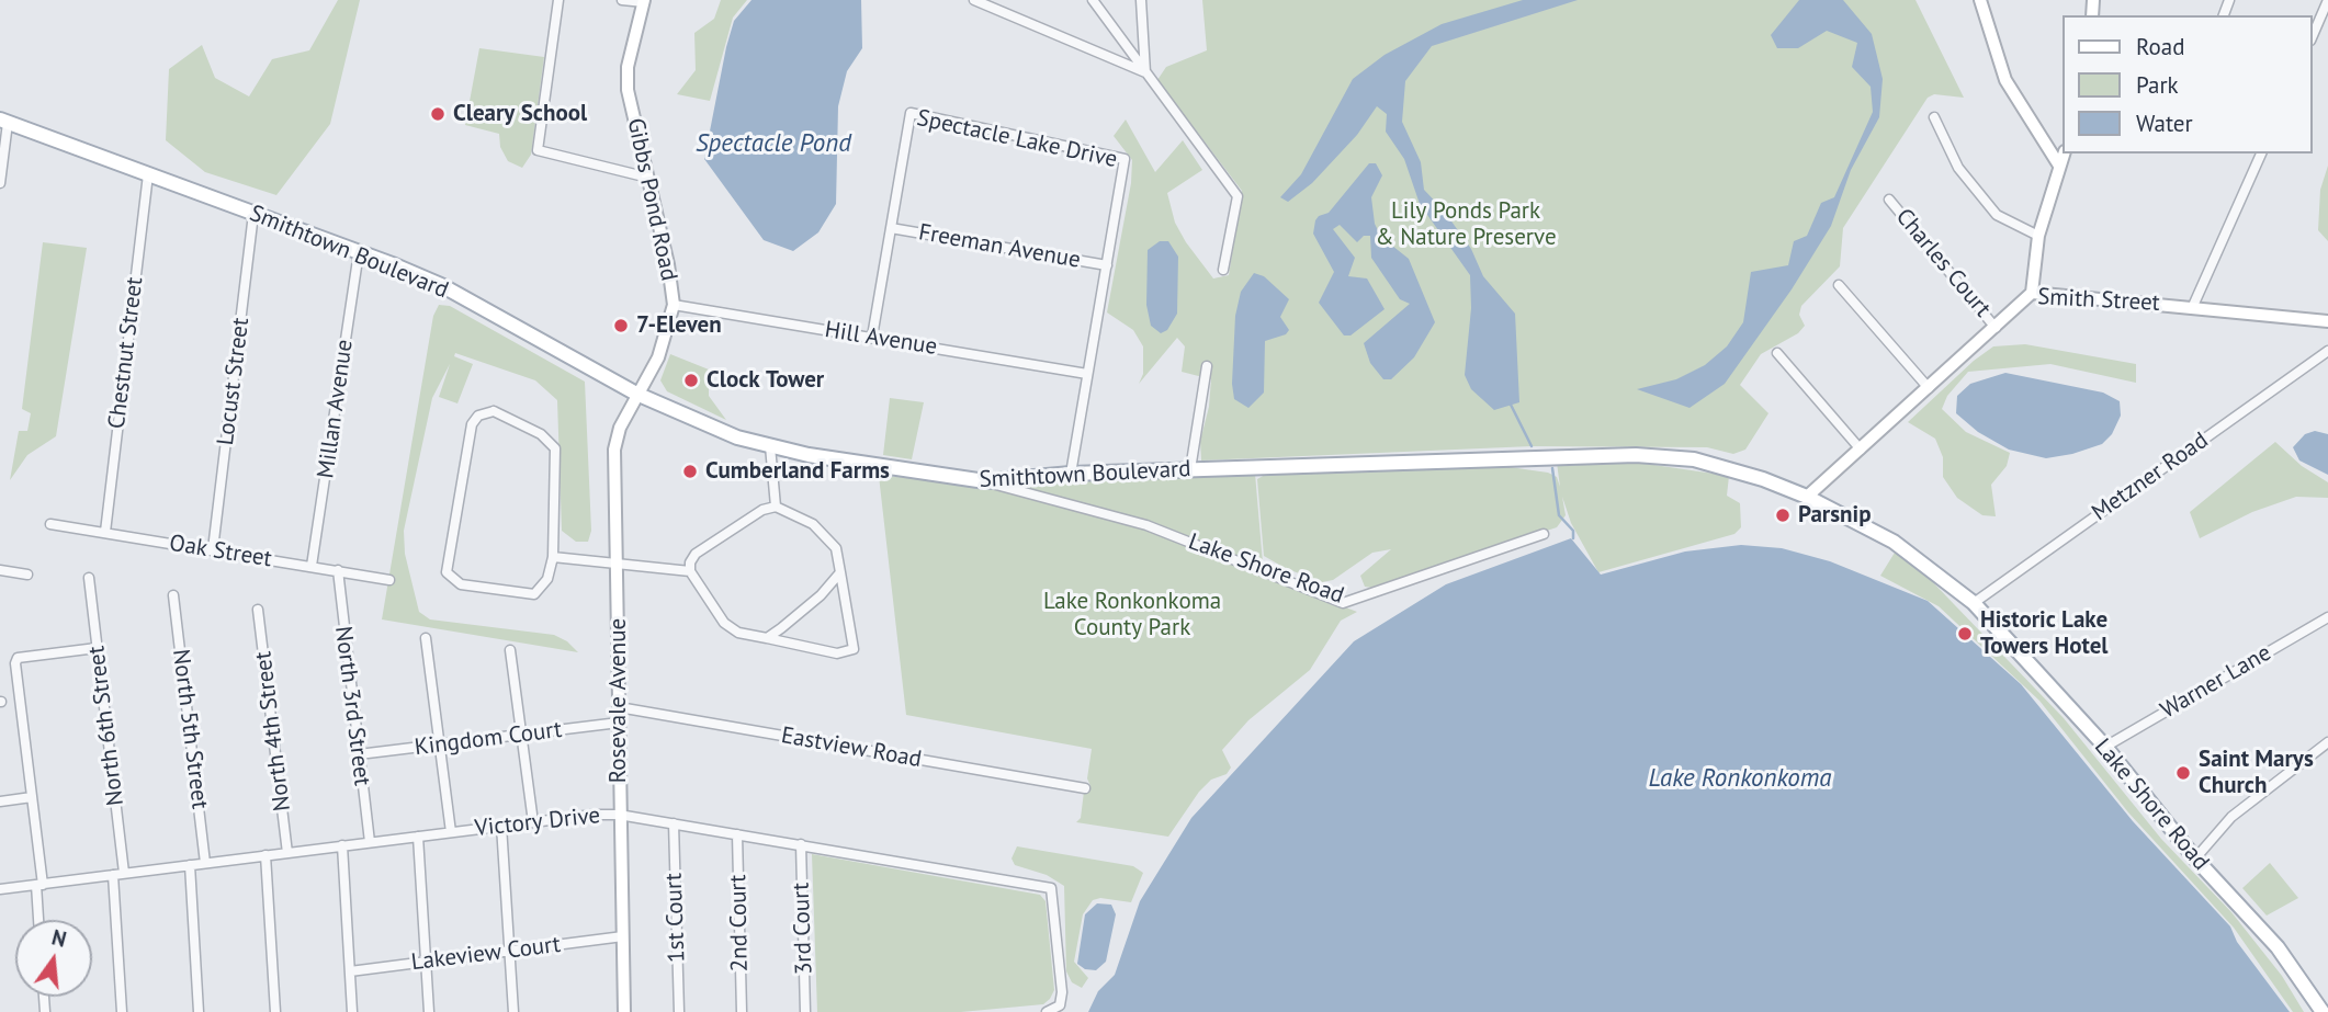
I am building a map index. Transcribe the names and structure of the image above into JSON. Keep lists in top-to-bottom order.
{
  "streets": {
    "main road": ["Smithtown Boulevard", "Lake Shore Road"],
    "street": [
      "Spectacle Lake Drive",
      "Gibbs Pond Road",
      "Freeman Avenue",
      "Charles Court",
      "Smith Street",
      "Hill Avenue",
      "Chestnut Street",
      "Locust Street",
      "Millan Avenue",
      "Metzner Road",
      "Oak Street",
      "Warner Lane",
      "Rosevale Avenue",
      "North 3rd Street",
      "North 6th Street",
      "North 5th Street",
      "North 4th Street",
      "Kingdom Court",
      "Eastview Road",
      "Victory Drive",
      "1st Court",
      "2nd Court",
      "3rd Court",
      "Lakeview Court"
    ]
  },
  "crossings": [
    ["Spectacle Lake Drive", "Freeman Avenue"],
    ["Spectacle Lake Drive", "Smithtown Boulevard"],
    ["Spectacle Lake Drive", "Hill Avenue"],
    ["Gibbs Pond Road", "Smithtown Boulevard"],
    ["Gibbs Pond Road", "Hill Avenue"],
    ["Gibbs Pond Road", "Rosevale Avenue"],
    ["Smithtown Boulevard", "Smith Street"],
    ["Smithtown Boulevard", "Chestnut Street"],
    ["Smithtown Boulevard", "Locust Street"],
    ["Smithtown Boulevard", "Millan Avenue"],
    ["Smithtown Boulevard", "Metzner Road"],
    ["Smithtown Boulevard", "Lake Shore Road"],
    ["Smithtown Boulevard", "Rosevale Avenue"],
    ["Charles Court", "Smith Street"],
    ["Chestnut Street", "Oak Street"],
    ["Locust Street", "Oak Street"],
    ["Millan Avenue", "Oak Street"],
    ["Metzner Road", "Lake Shore Road"],
    ["Oak Street", "North 3rd Street"],
    ["Lake Shore Road", "Warner Lane"],
    ["Rosevale Avenue", "Kingdom Court"],
    ["Rosevale Avenue", "Eastview Road"],
    ["Rosevale Avenue", "Victory Drive"],
    ["Rosevale Avenue", "Lakeview Court"],
    ["North 3rd Street", "Kingdom Court"],
    ["North 3rd Street", "Victory Drive"],
    ["North 6th Street", "Victory Drive"],
    ["North 5th Street", "Victory Drive"],
    ["North 4th Street", "Victory Drive"],
    ["Victory Drive", "1st Court"],
    ["Victory Drive", "2nd Court"],
    ["Victory Drive", "3rd Court"]
  ],
  "water": ["Spectacle Pond", "Lake Ronkonkoma"],
  "parks": ["Lily Ponds Park & Nature Preserve", "Lake Ronkonkoma County Park"],
  "places": [
    "Cleary School",
    "7-Eleven",
    "Clock Tower",
    "Cumberland Farms",
    "Parsnip",
    "Historic Lake Towers Hotel",
    "Saint Marys Church"
  ],
  "legend": ["Road", "Park", "Water"],
  "north": "top"
}
